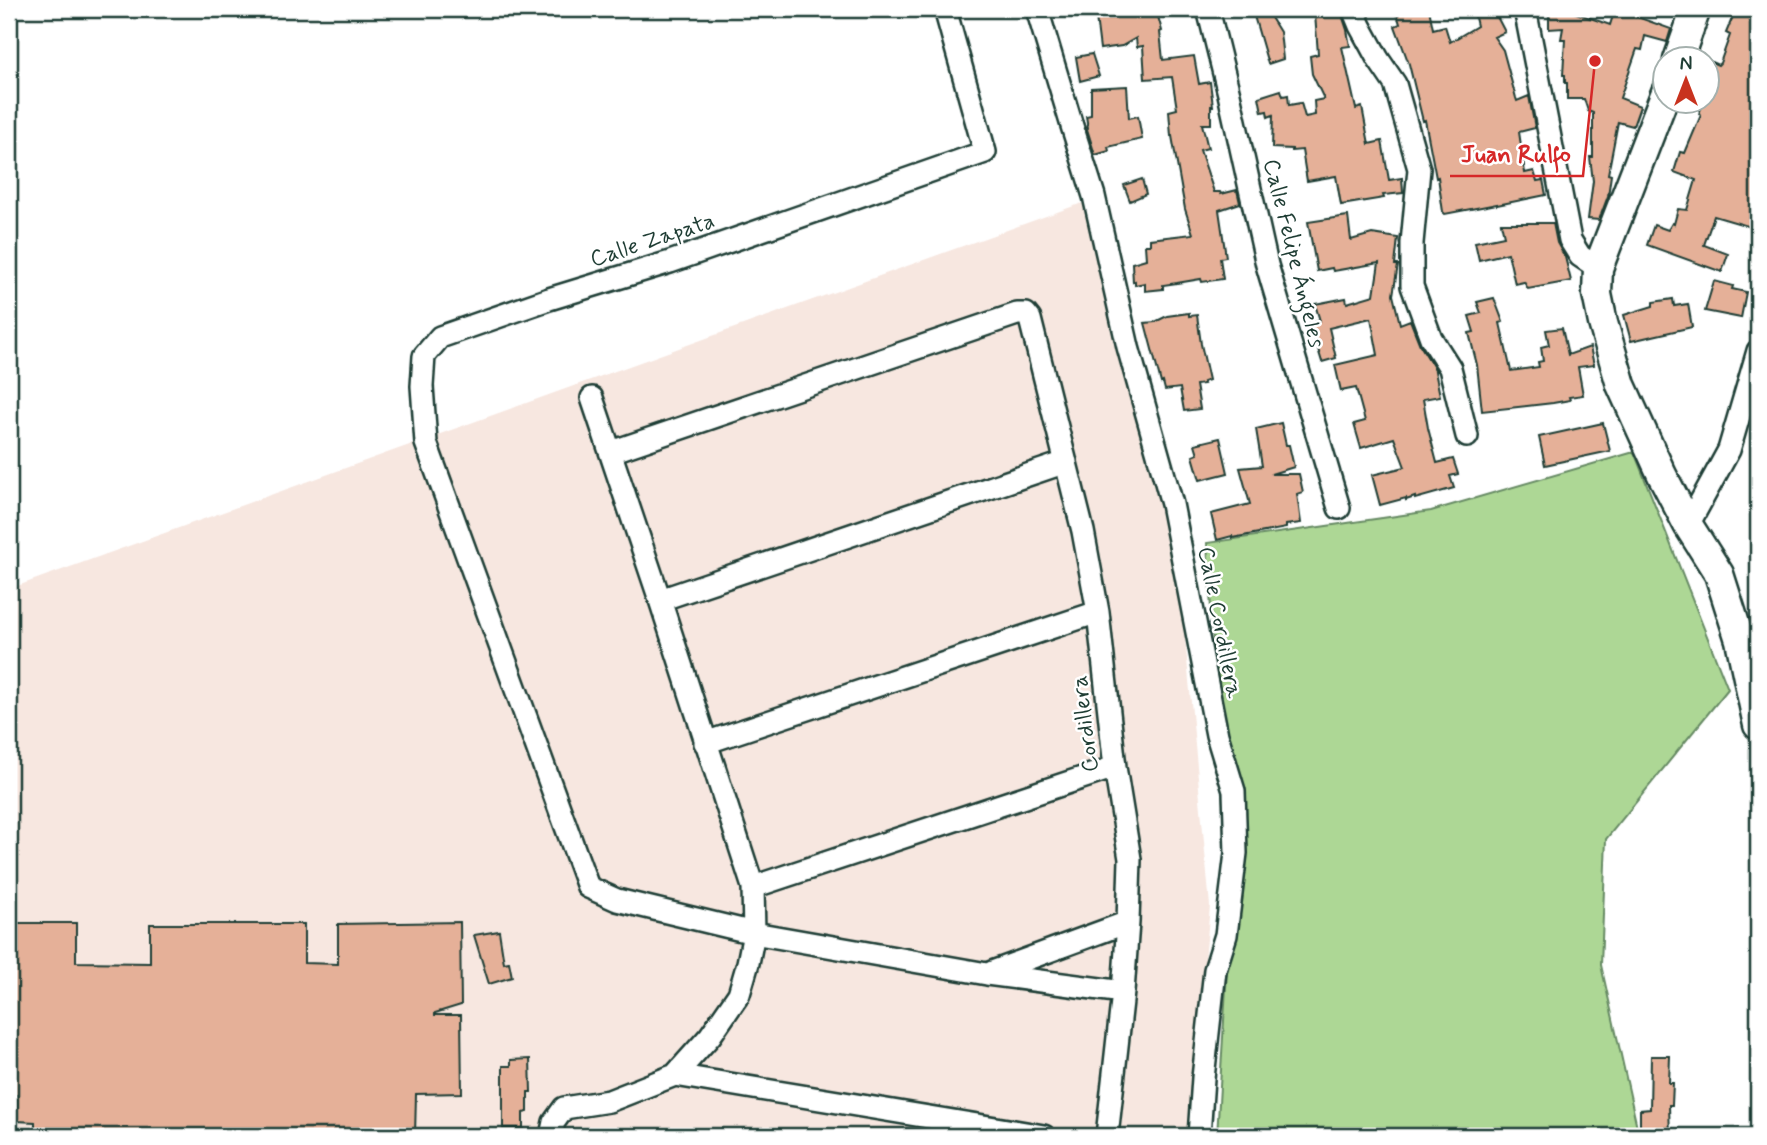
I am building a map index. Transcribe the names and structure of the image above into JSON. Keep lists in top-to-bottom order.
{
  "streets": {
    "street": [
      "Calle Zapata",
      "Calle Felipe Ángeles",
      "Calle Cordillera",
      "Cordillera"
    ]
  },
  "places": ["Juan Rulfo"],
  "north": "top"
}
